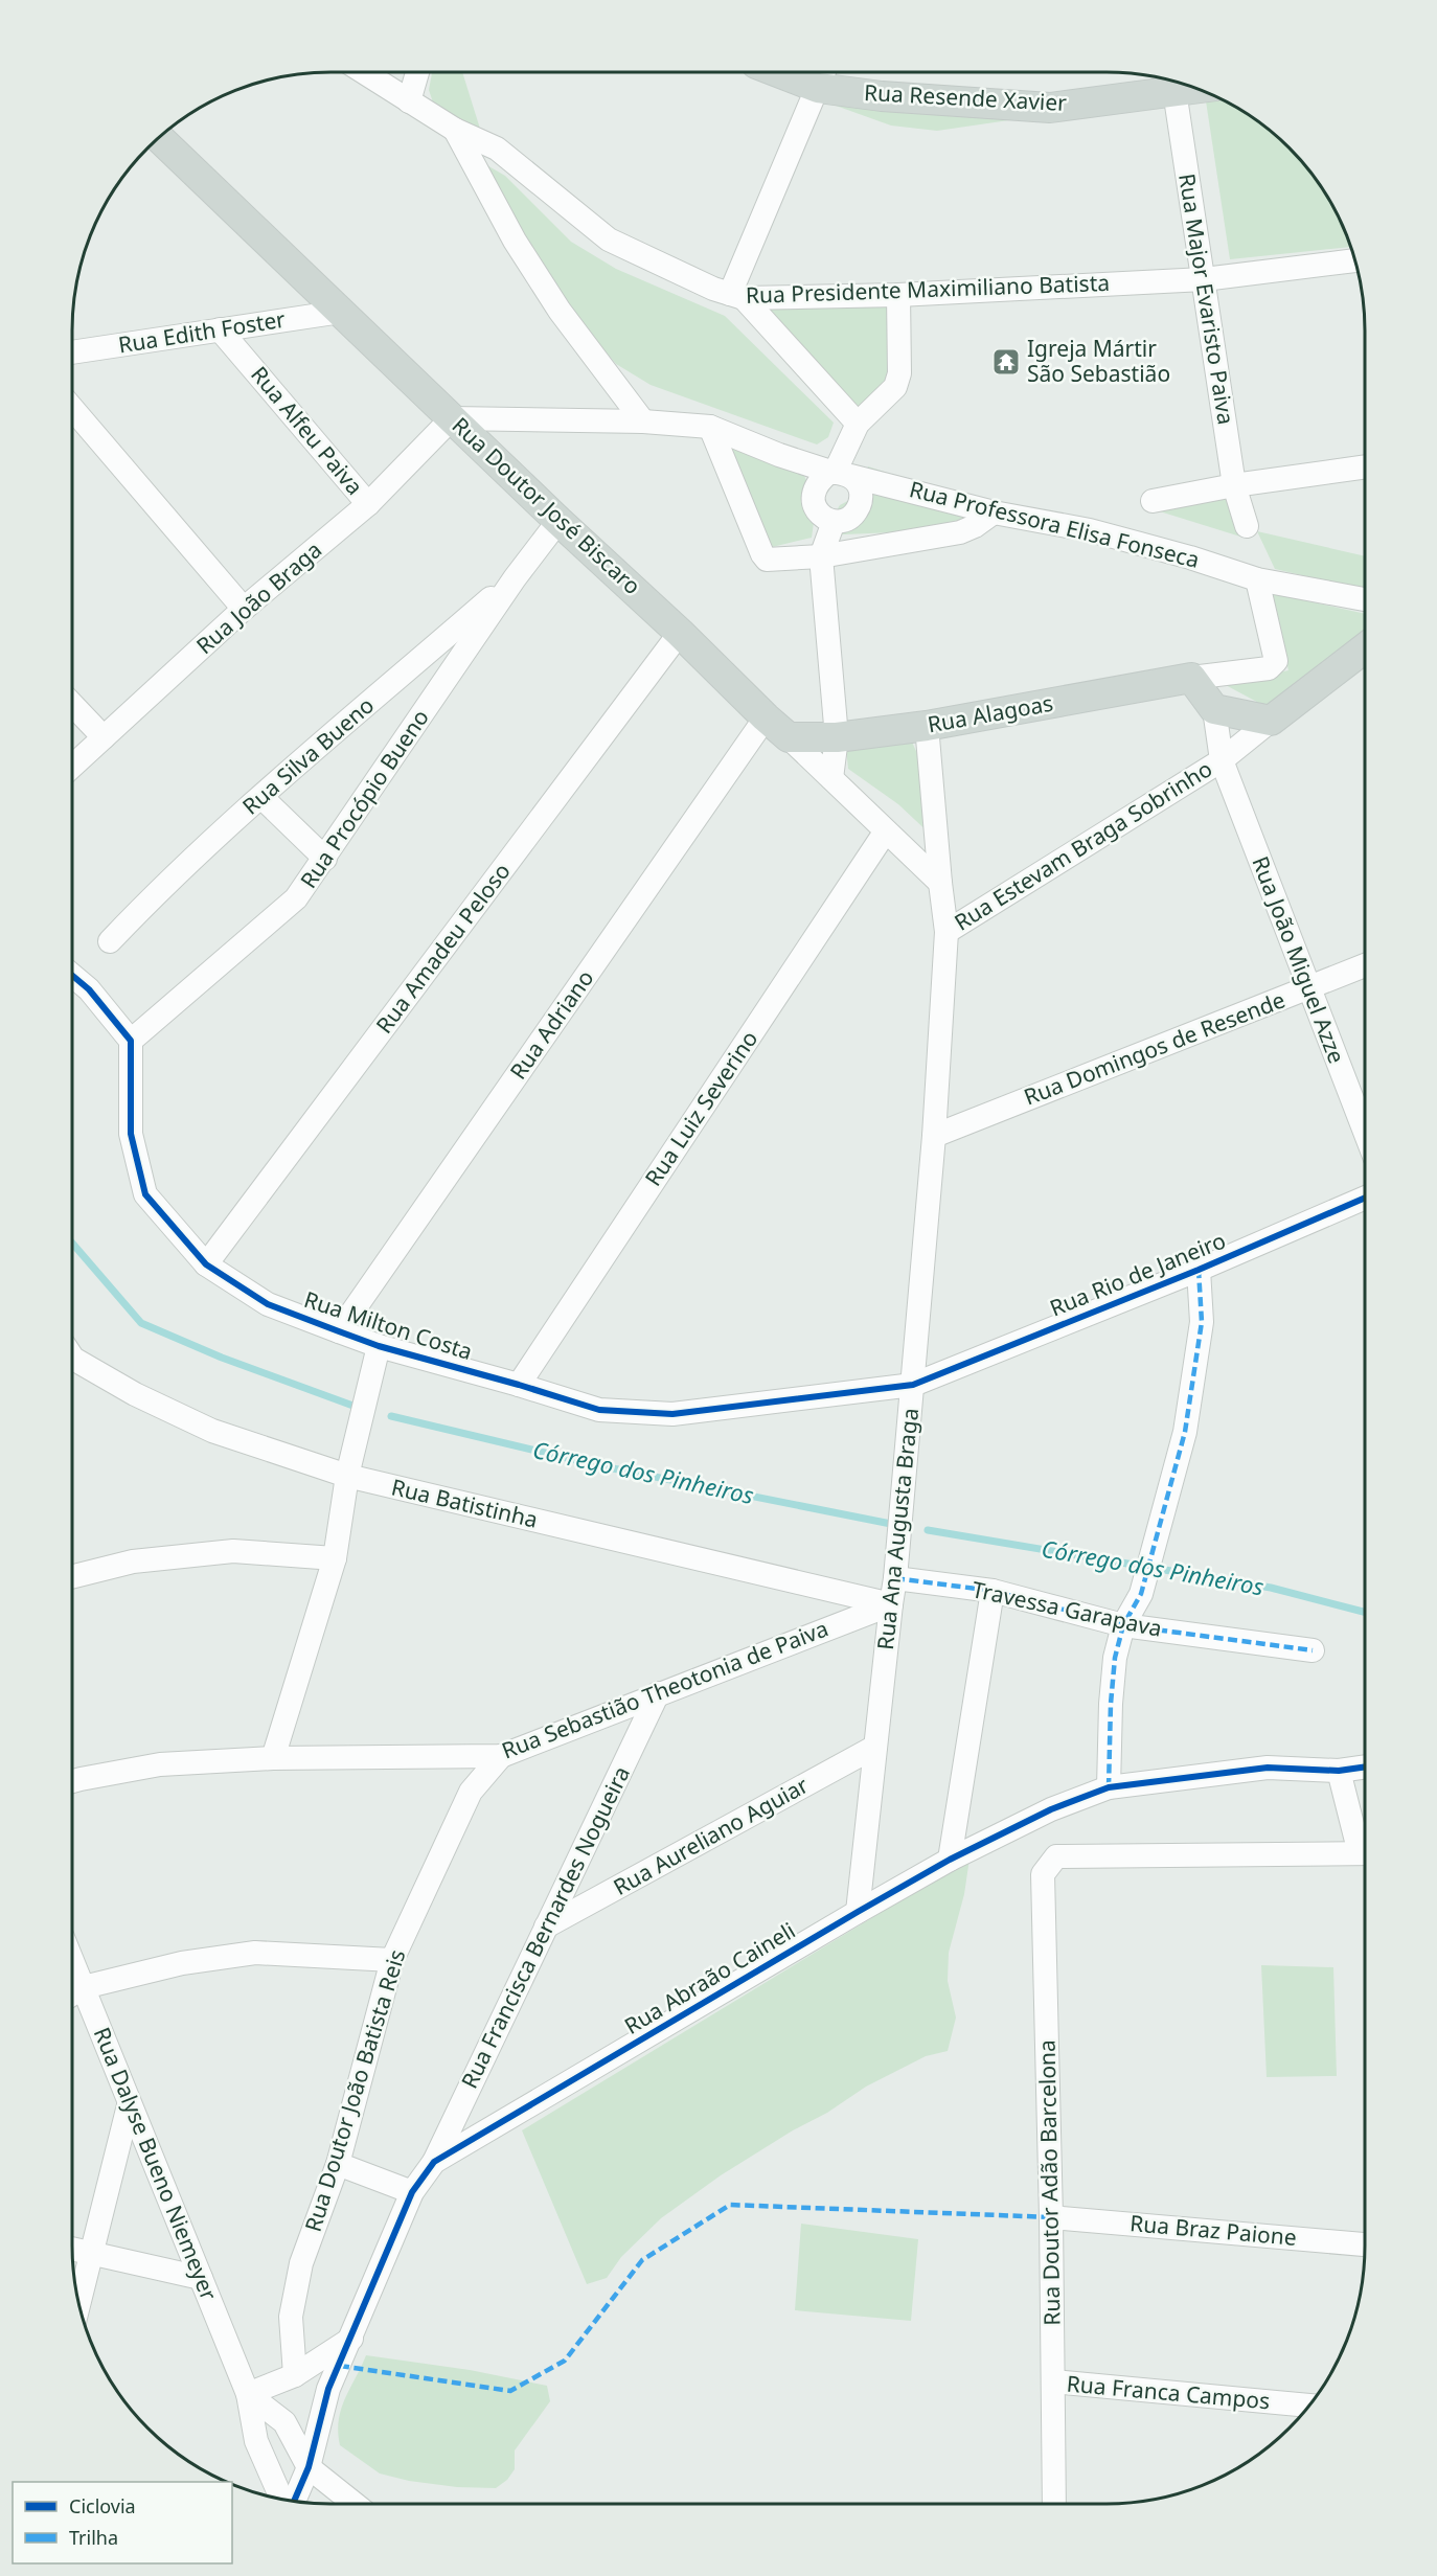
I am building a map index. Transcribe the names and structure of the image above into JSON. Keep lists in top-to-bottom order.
{
  "streets": {
    "main road": ["Rua Resende Xavier", "Rua Doutor José Biscaro", "Rua Alagoas"],
    "street": [
      "Rua Presidente Maximiliano Batista",
      "Rua Major Evaristo Paiva",
      "Rua Edith Foster",
      "Rua Alfeu Paiva",
      "Rua Professora Elisa Fonseca",
      "Rua João Braga",
      "Rua Silva Bueno",
      "Rua Procópio Bueno",
      "Rua Estevam Braga Sobrinho",
      "Rua Amadeu Peloso",
      "Rua João Miguel Azze",
      "Rua Adriano",
      "Rua Domingos de Resende",
      "Rua Luiz Severino",
      "Rua Rio de Janeiro",
      "Rua Milton Costa",
      "Rua Batistinha",
      "Rua Ana Augusta Braga",
      "Travessa Garapava",
      "Rua Sebastião Theotonia de Paiva",
      "Rua Aureliano Aguiar",
      "Rua Francisca Bernardes Nogueira",
      "Rua Abraão Caineli",
      "Rua Doutor João Batista Reis",
      "Rua Dalyse Bueno Niemeyer",
      "Rua Doutor Adão Barcelona",
      "Rua Braz Paione",
      "Rua Franca Campos"
    ]
  },
  "crossings": [
    ["Rua Resende Xavier", "Rua Major Evaristo Paiva"],
    ["Rua Presidente Maximiliano Batista", "Rua Major Evaristo Paiva"],
    ["Rua Edith Foster", "Rua Alfeu Paiva"],
    ["Rua Edith Foster", "Rua Doutor José Biscaro"],
    ["Rua Alfeu Paiva", "Rua João Braga"],
    ["Rua Doutor José Biscaro", "Rua Professora Elisa Fonseca"],
    ["Rua Doutor José Biscaro", "Rua João Braga"],
    ["Rua Doutor José Biscaro", "Rua Alagoas"],
    ["Rua Doutor José Biscaro", "Rua Procópio Bueno"],
    ["Rua Doutor José Biscaro", "Rua Amadeu Peloso"],
    ["Rua Doutor José Biscaro", "Rua Adriano"],
    ["Rua Doutor José Biscaro", "Rua Luiz Severino"],
    ["Rua Doutor José Biscaro", "Rua Ana Augusta Braga"],
    ["Rua Professora Elisa Fonseca", "Rua João Braga"],
    ["Rua Professora Elisa Fonseca", "Rua Alagoas"],
    ["Rua Alagoas", "Rua Ana Augusta Braga"],
    ["Rua Silva Bueno", "Rua Procópio Bueno"],
    ["Rua Procópio Bueno", "Rua Milton Costa"],
    ["Rua Estevam Braga Sobrinho", "Rua João Miguel Azze"],
    ["Rua Estevam Braga Sobrinho", "Rua Ana Augusta Braga"],
    ["Rua Amadeu Peloso", "Rua Milton Costa"],
    ["Rua João Miguel Azze", "Rua Domingos de Resende"],
    ["Rua Adriano", "Rua Milton Costa"],
    ["Rua Domingos de Resende", "Rua Ana Augusta Braga"],
    ["Rua Luiz Severino", "Rua Milton Costa"],
    ["Rua Rio de Janeiro", "Rua Milton Costa"],
    ["Rua Rio de Janeiro", "Rua Ana Augusta Braga"],
    ["Rua Milton Costa", "Rua Ana Augusta Braga"],
    ["Rua Batistinha", "Rua Ana Augusta Braga"],
    ["Rua Batistinha", "Rua Sebastião Theotonia de Paiva"],
    ["Rua Ana Augusta Braga", "Travessa Garapava"],
    ["Rua Ana Augusta Braga", "Rua Sebastião Theotonia de Paiva"],
    ["Rua Ana Augusta Braga", "Rua Aureliano Aguiar"],
    ["Rua Ana Augusta Braga", "Rua Abraão Caineli"],
    ["Rua Sebastião Theotonia de Paiva", "Rua Francisca Bernardes Nogueira"],
    ["Rua Sebastião Theotonia de Paiva", "Rua Doutor João Batista Reis"],
    ["Rua Aureliano Aguiar", "Rua Francisca Bernardes Nogueira"],
    ["Rua Francisca Bernardes Nogueira", "Rua Abraão Caineli"],
    ["Rua Doutor Adão Barcelona", "Rua Braz Paione"],
    ["Rua Doutor Adão Barcelona", "Rua Franca Campos"]
  ],
  "water": ["Córrego dos Pinheiros"],
  "places": {
    "temple": ["Igreja Mártir São Sebastião"]
  },
  "legend": ["Ciclovia", "Trilha"]
}
